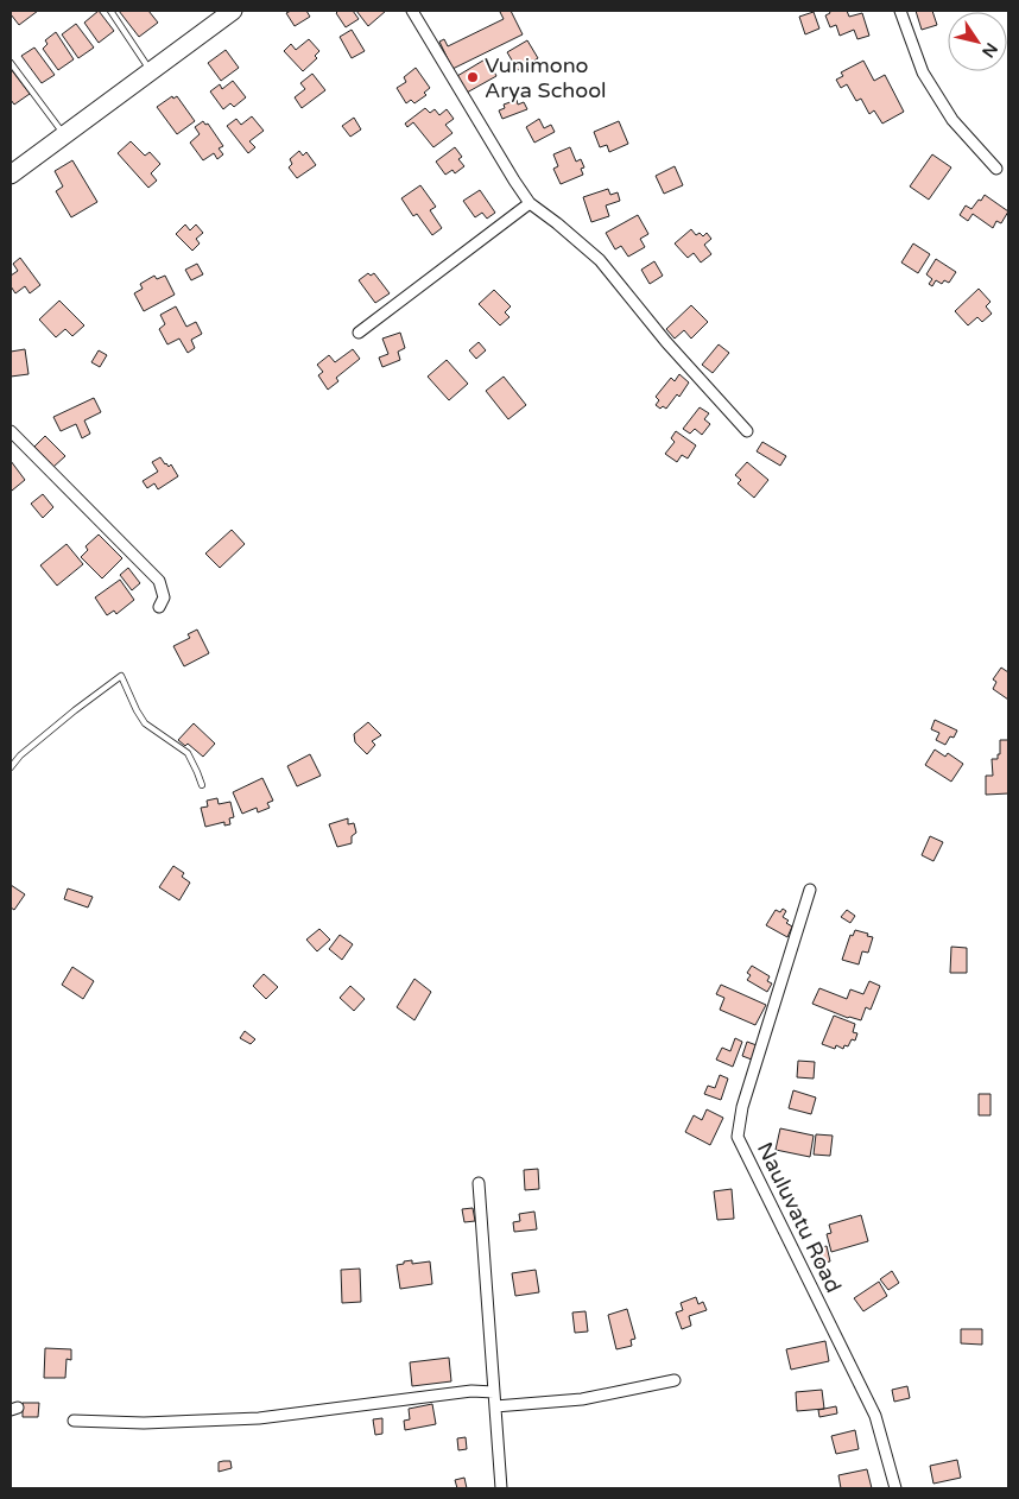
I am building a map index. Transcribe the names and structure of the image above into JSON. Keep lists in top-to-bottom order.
{
  "streets": {
    "street": ["Nauluvatu Road"]
  },
  "places": ["Vunimono Arya School"],
  "north": "bottom right"
}
